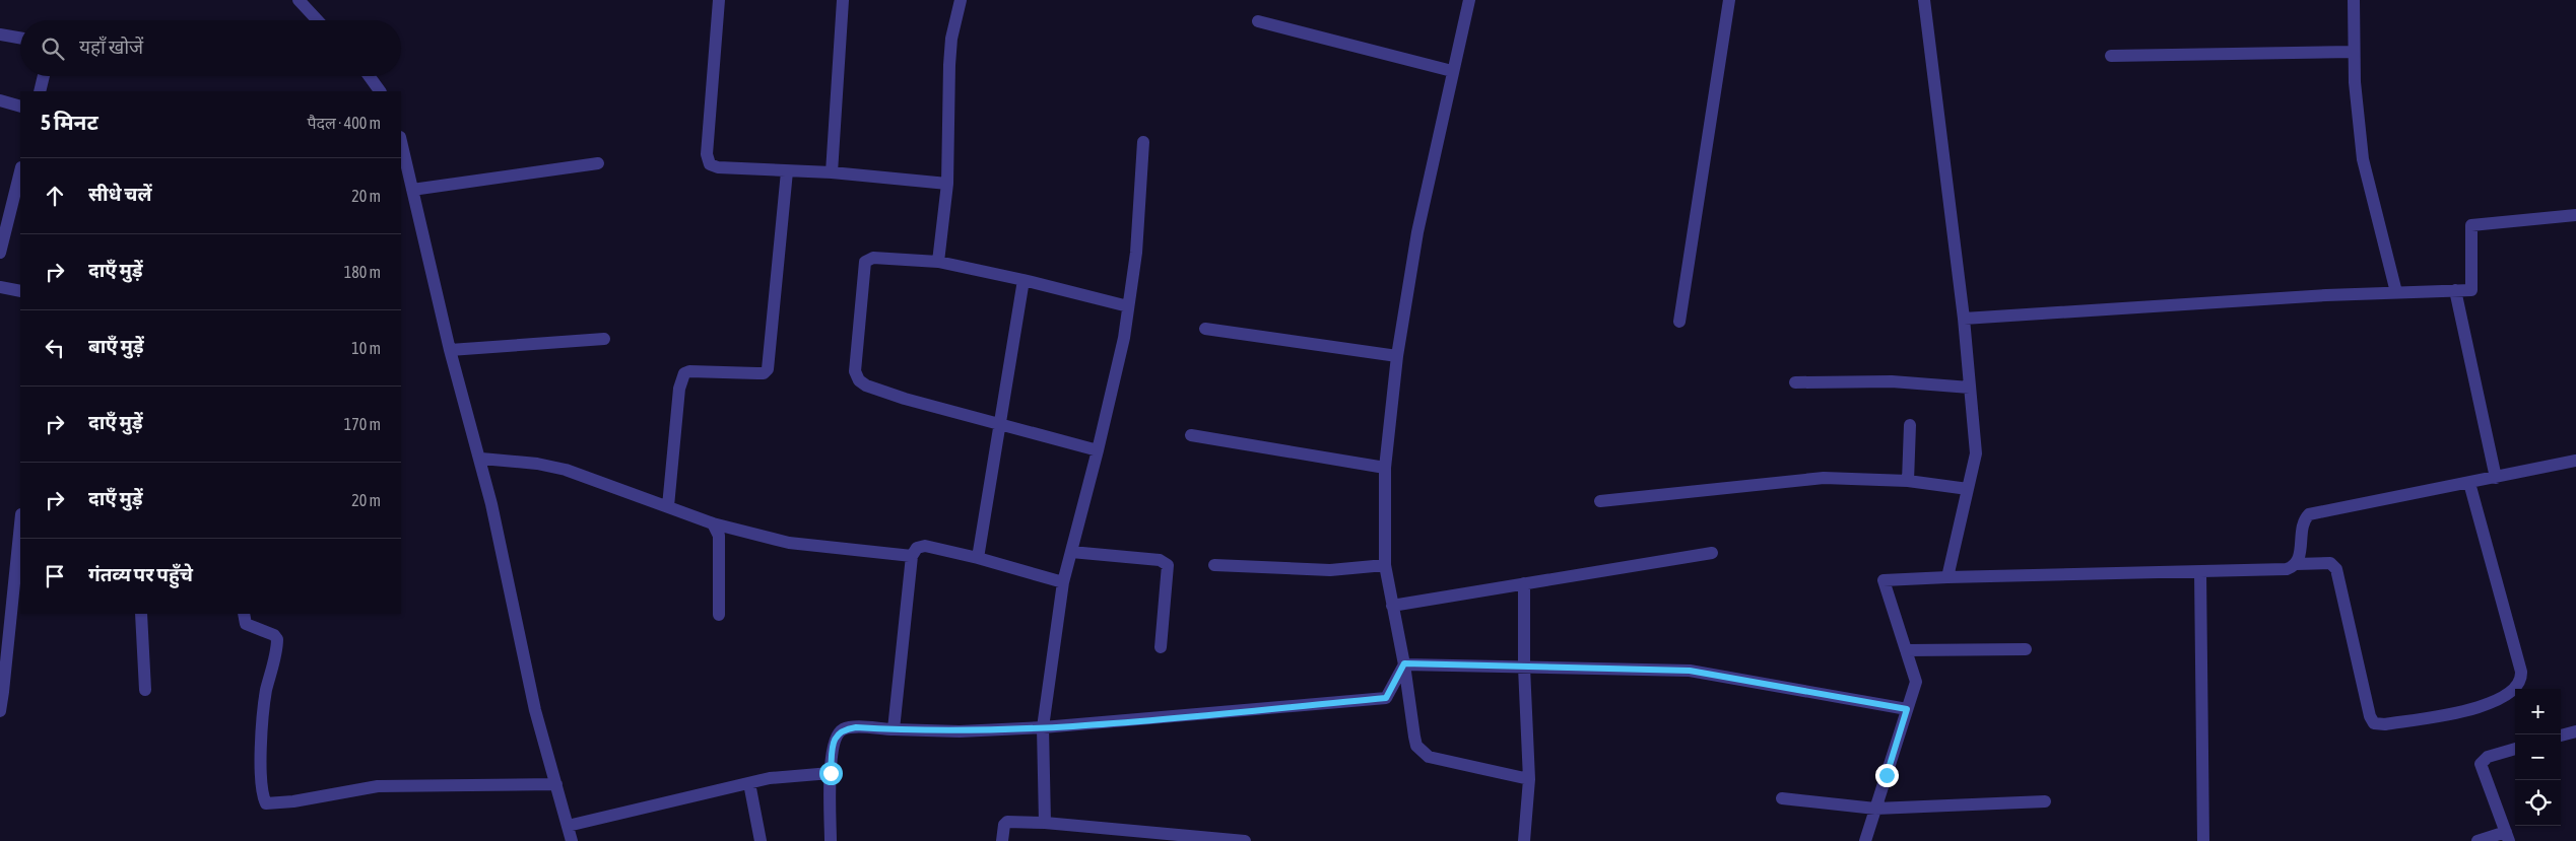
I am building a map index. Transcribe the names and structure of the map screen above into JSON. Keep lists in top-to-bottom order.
{
  "page": {
    "search": "यहाँ खोजें",
    "heading": ["5 मिनट", "पैदल · 400 m"],
    "list": [
      ["सीधे चलें", "20 m"],
      ["दाएँ मुड़ें", "180 m"],
      ["बाएँ मुड़ें", "10 m"],
      ["दाएँ मुड़ें", "170 m"],
      ["दाएँ मुड़ें", "20 m"],
      "गंतव्य पर पहुँचे"
    ],
    "map_buttons": ["+", "−"]
  }
}
